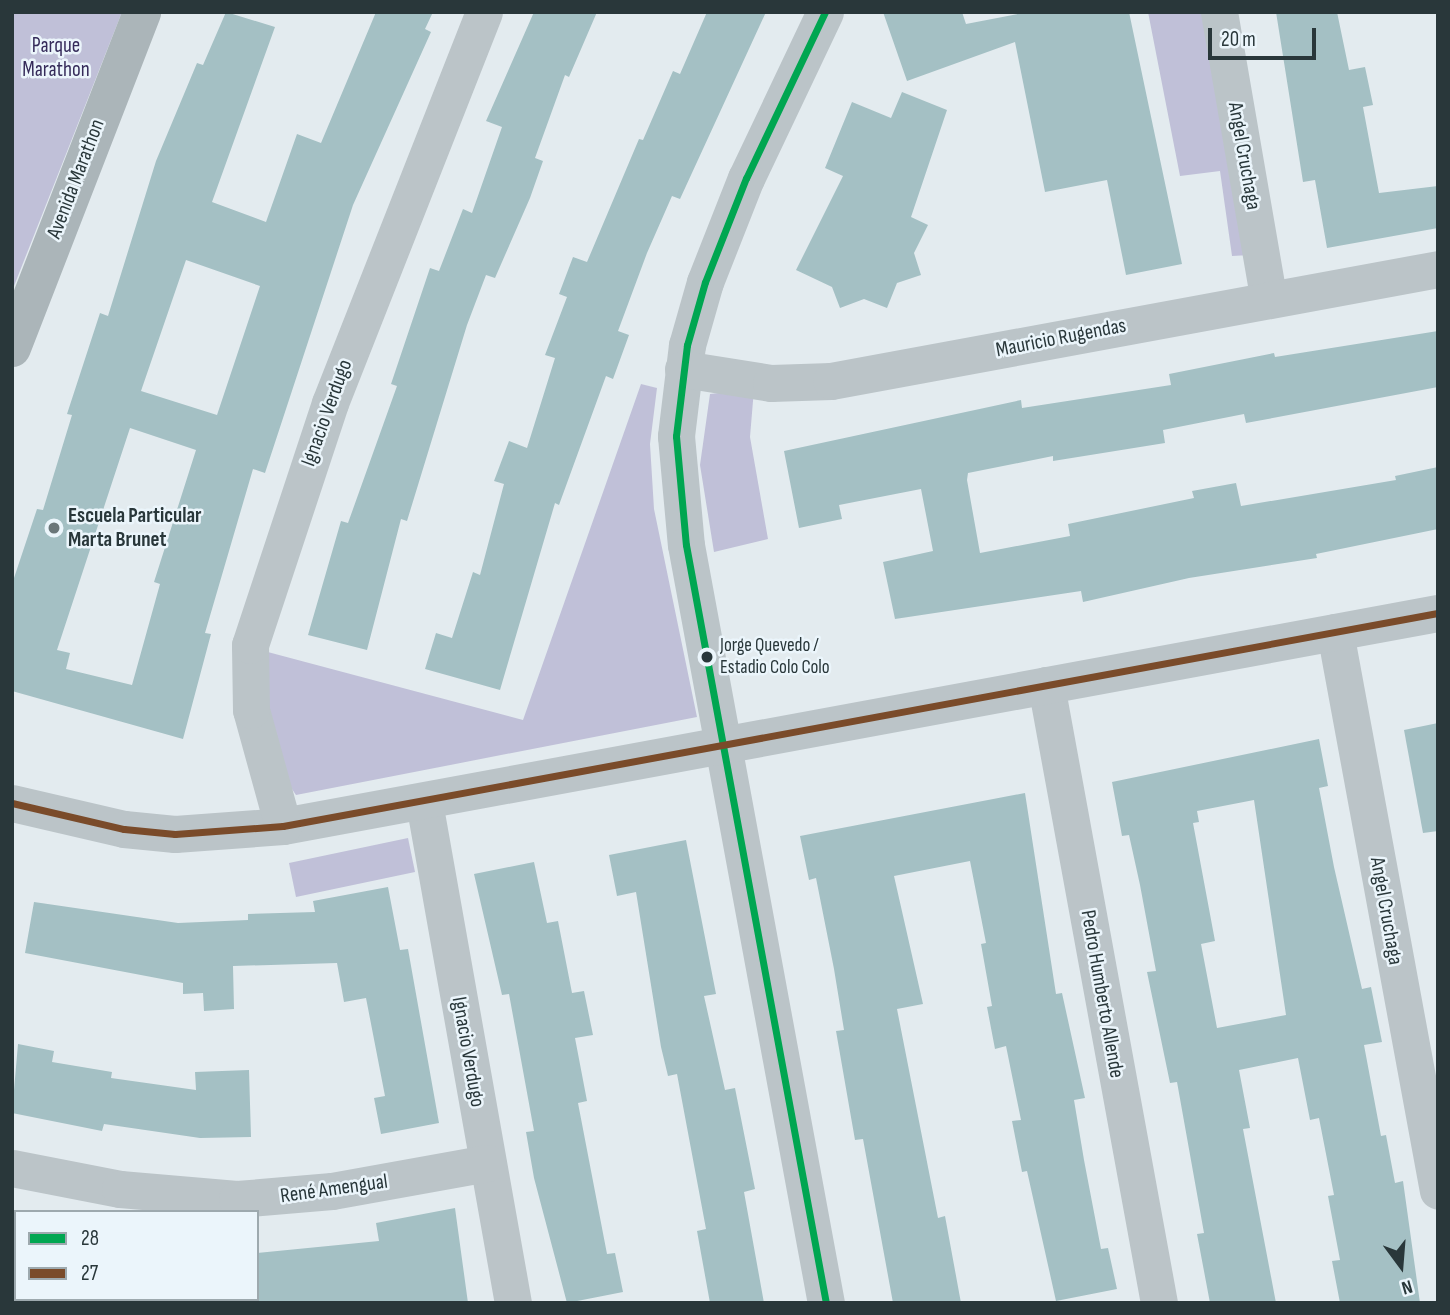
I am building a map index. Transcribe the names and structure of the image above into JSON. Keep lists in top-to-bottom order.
{
  "streets": {
    "main road": ["Avenida Marathon"],
    "street": [
      "Angel Cruchaga",
      "Mauricio Rugendas",
      "Ignacio Verdugo",
      "Pedro Humberto Allende",
      "René Amengual"
    ]
  },
  "crossings": [
    ["Angel Cruchaga", "Mauricio Rugendas"],
    ["Ignacio Verdugo", "René Amengual"]
  ],
  "parks": ["Parque Marathon"],
  "places": ["Escuela Particular Marta Brunet", "Jorge Quevedo / Estadio Colo Colo"],
  "lines": ["transit line 28", "transit line 27"],
  "legend": ["28", "27"],
  "scale_bar": "20 m",
  "north": "bottom"
}
